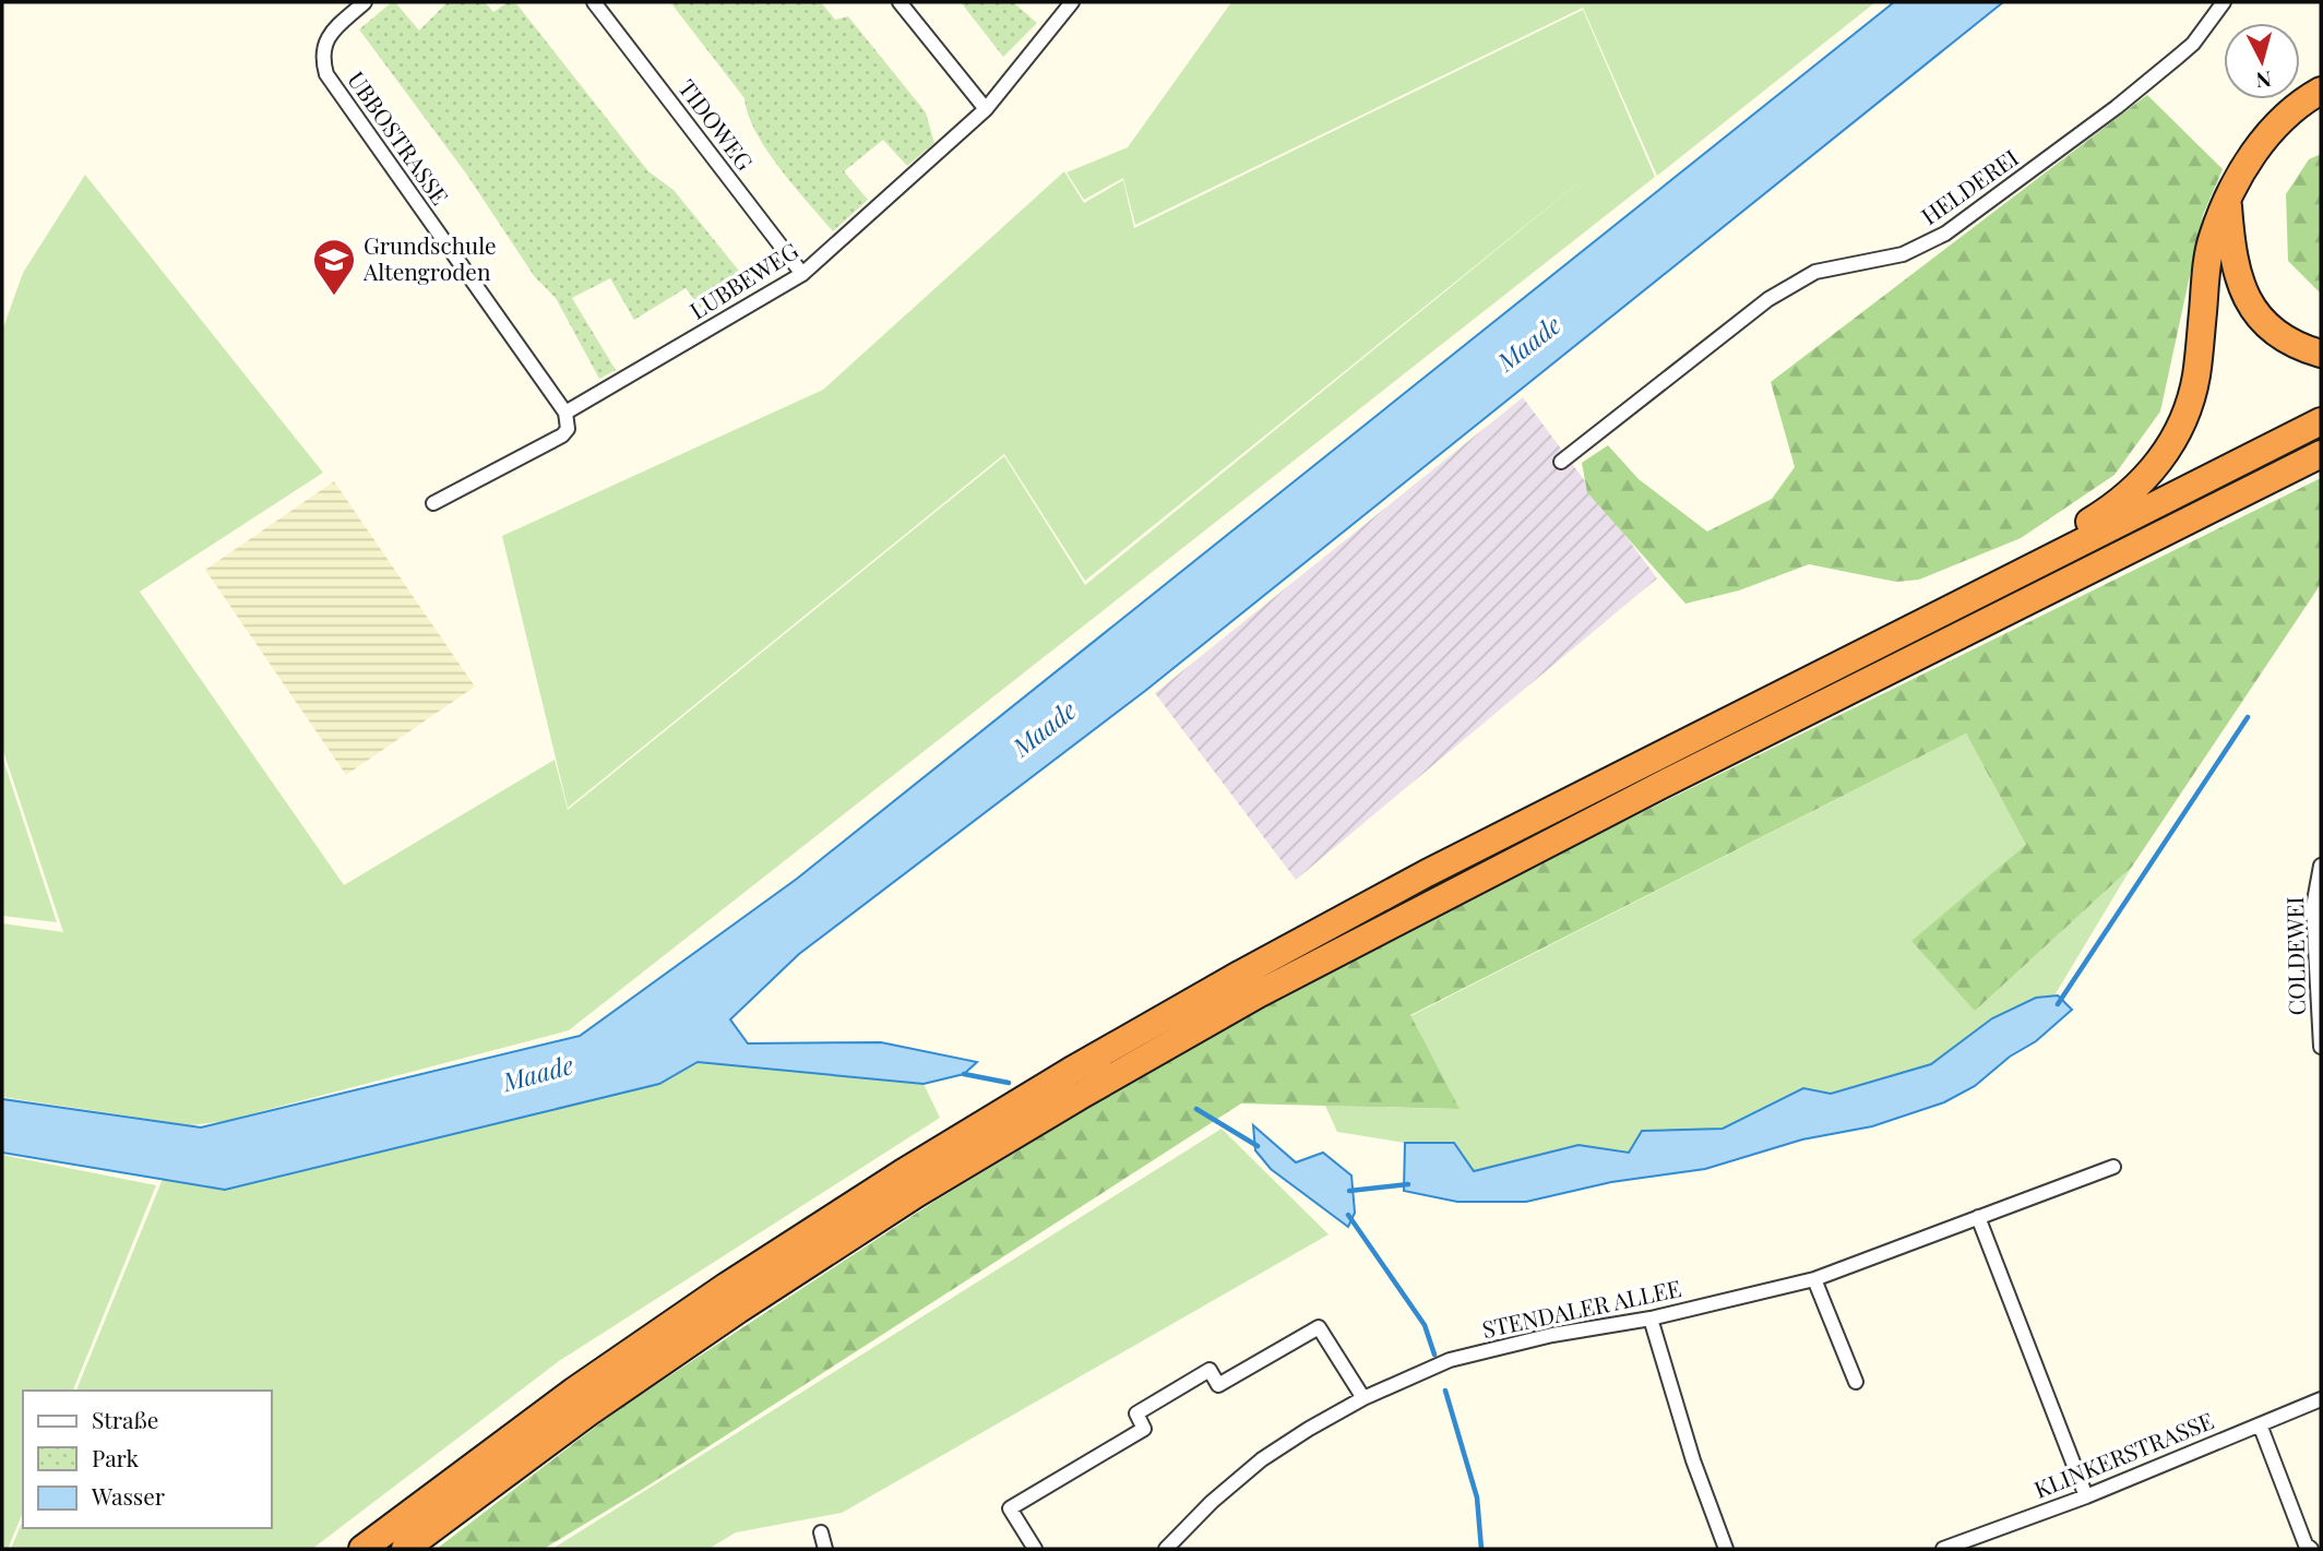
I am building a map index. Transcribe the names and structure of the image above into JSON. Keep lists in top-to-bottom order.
{
  "streets": {
    "street": [
      "TIDOWEG",
      "UBBOSTRASSE",
      "HELDEREI",
      "LUBBEWEG",
      "COLDEWEI",
      "STENDALER ALLEE",
      "KLINKERSTRASSE"
    ]
  },
  "crossings": [
    ["TIDOWEG", "LUBBEWEG"],
    ["UBBOSTRASSE", "LUBBEWEG"]
  ],
  "water": ["Maade"],
  "places": {
    "school or university": ["Grundschule Altengroden"]
  },
  "legend": ["Straße", "Park", "Wasser"],
  "north": "bottom"
}
